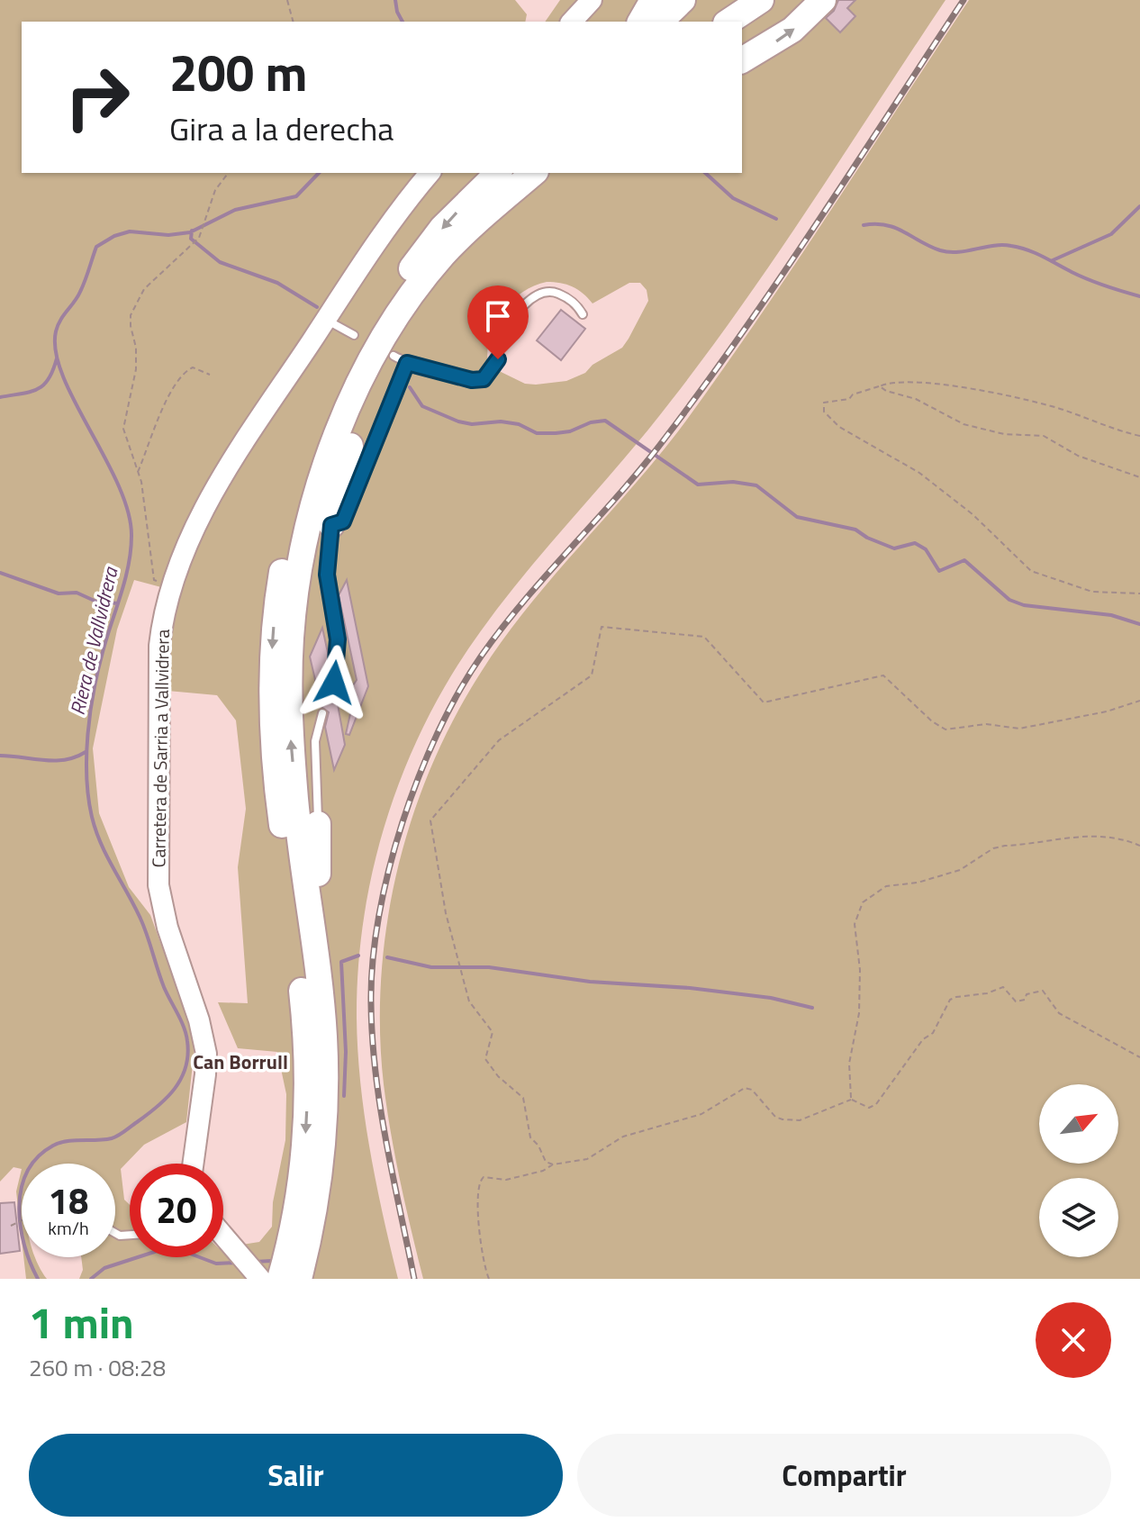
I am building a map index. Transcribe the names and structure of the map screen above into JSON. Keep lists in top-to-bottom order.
{
  "streets": {
    "main road": ["Carretera de Sarria a Vallvidrera"]
  },
  "districts": ["Can Borrull"],
  "water": ["Riera de Vallvidrera"],
  "north": "top right",
  "page": {
    "turn": ["200 m", "Gira a la derecha"],
    "speed": "18 km/h",
    "limit": "20",
    "heading": ["1 min", "260 m · 08:28"],
    "buttons": ["Salir", "Compartir"]
  }
}
